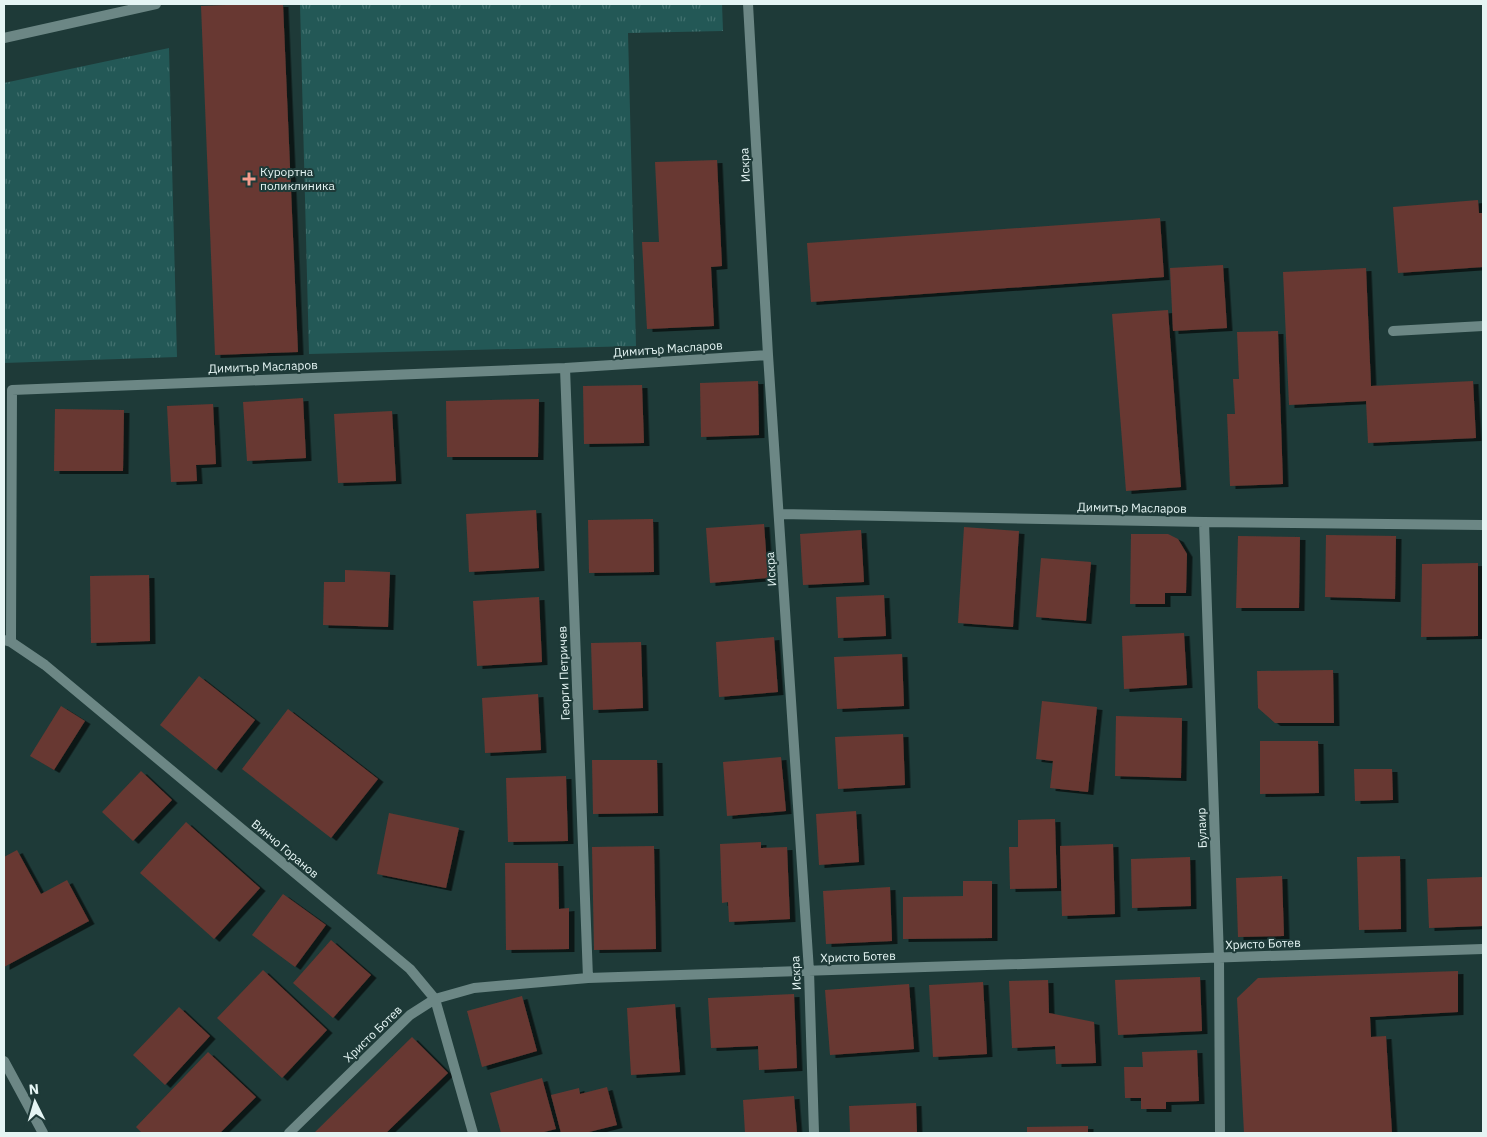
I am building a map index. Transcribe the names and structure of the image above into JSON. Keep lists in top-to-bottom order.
{
  "streets": {
    "street": [
      "Искра",
      "Димитър Масларов",
      "Георги Петричев",
      "Булаир",
      "Винчо Горанов",
      "Христо Ботев"
    ]
  },
  "crossings": [
    ["Искра", "Димитър Масларов"],
    ["Искра", "Христо Ботев"],
    ["Димитър Масларов", "Георги Петричев"],
    ["Димитър Масларов", "Булаир"],
    ["Димитър Масларов", "Винчо Горанов"],
    ["Георги Петричев", "Христо Ботев"],
    ["Булаир", "Христо Ботев"],
    ["Винчо Горанов", "Христо Ботев"]
  ],
  "places": {
    "health": ["Курортна поликлиника"]
  },
  "north": "top"
}
